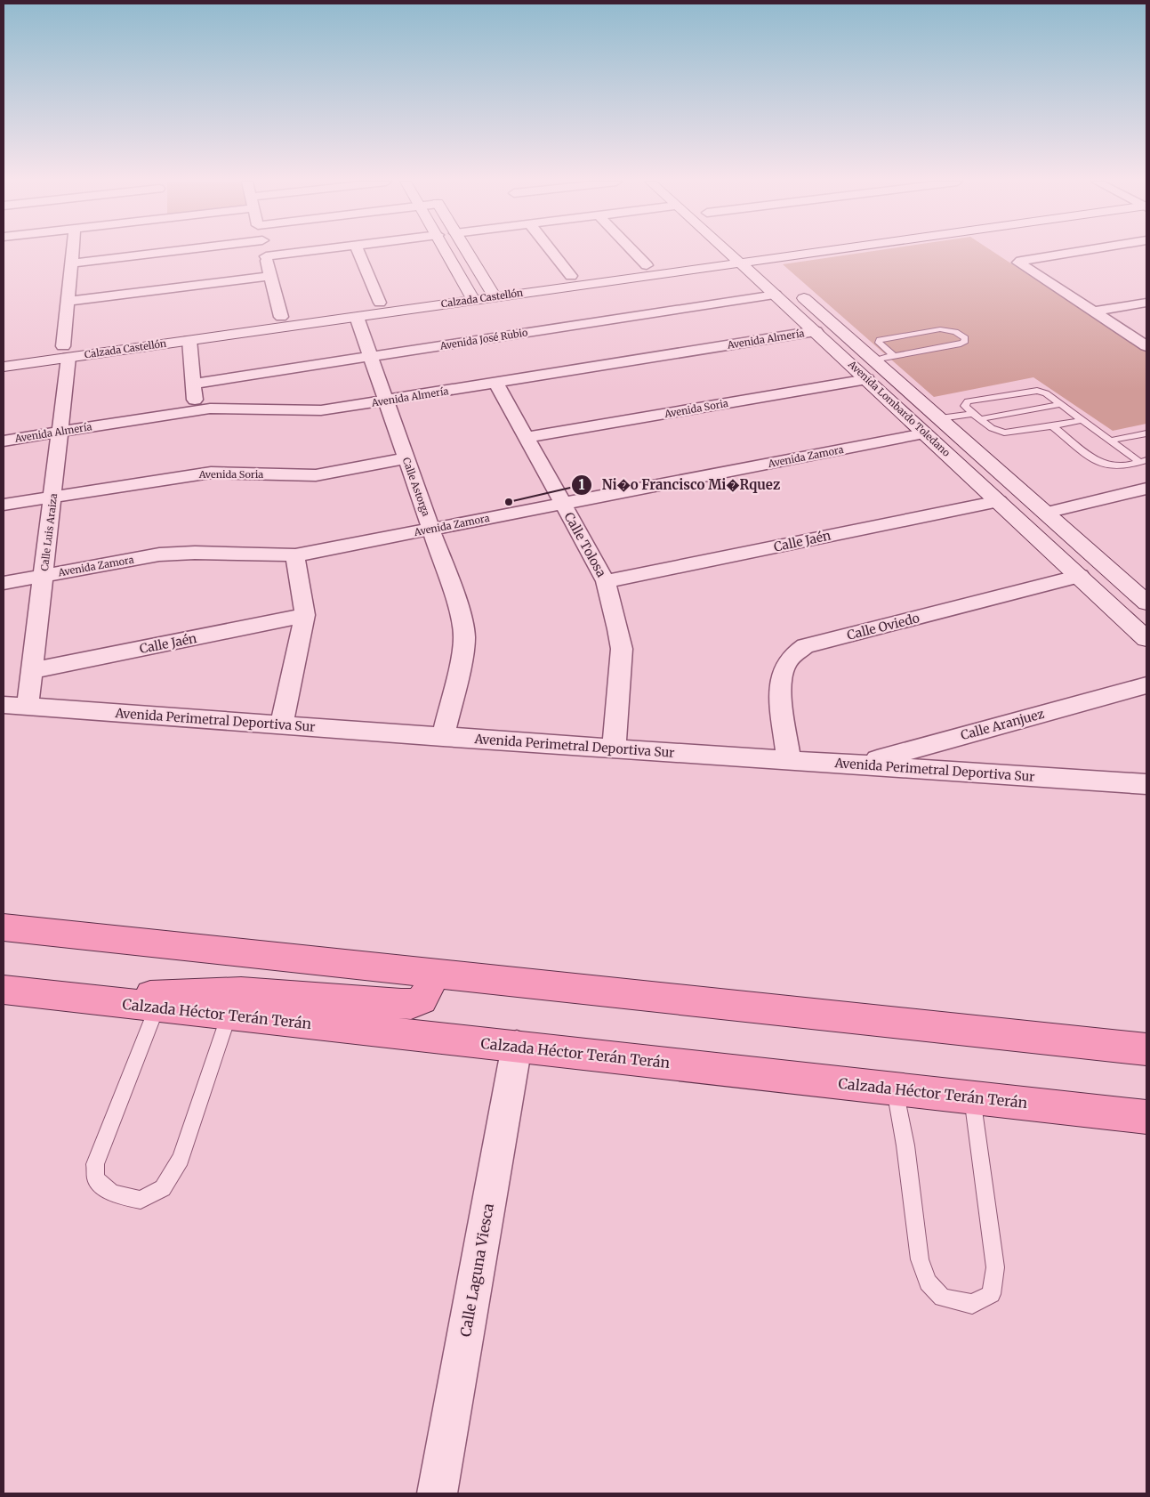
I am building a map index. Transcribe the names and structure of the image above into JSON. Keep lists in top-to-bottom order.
{
  "streets": {
    "main road": ["Calzada Castellón", "Avenida Lombardo Toledano", "Calzada Héctor Terán Terán"],
    "street": [
      "Avenida José Rubio",
      "Avenida Almería",
      "Avenida Soria",
      "Avenida Zamora",
      "Calle Astorga",
      "Calle Luis Araiza",
      "Calle Jaén",
      "Calle Tolosa",
      "Calle Oviedo",
      "Avenida Perimetral Deportiva Sur",
      "Calle Aranjuez",
      "Calle Laguna Viesca"
    ]
  },
  "crossings": [
    ["Calzada Castellón", "Avenida Lombardo Toledano"],
    ["Calzada Castellón", "Calle Astorga"],
    ["Calzada Castellón", "Calle Luis Araiza"],
    ["Avenida José Rubio", "Avenida Lombardo Toledano"],
    ["Avenida José Rubio", "Calle Astorga"],
    ["Avenida Almería", "Avenida Lombardo Toledano"],
    ["Avenida Almería", "Calle Astorga"],
    ["Avenida Almería", "Calle Luis Araiza"],
    ["Avenida Almería", "Calle Tolosa"],
    ["Avenida Soria", "Avenida Lombardo Toledano"],
    ["Avenida Soria", "Calle Astorga"],
    ["Avenida Soria", "Calle Luis Araiza"],
    ["Avenida Soria", "Calle Tolosa"],
    ["Avenida Lombardo Toledano", "Avenida Zamora"],
    ["Avenida Lombardo Toledano", "Calle Jaén"],
    ["Avenida Lombardo Toledano", "Calle Oviedo"],
    ["Avenida Zamora", "Calle Astorga"],
    ["Avenida Zamora", "Calle Luis Araiza"],
    ["Avenida Zamora", "Calle Tolosa"],
    ["Calle Astorga", "Avenida Perimetral Deportiva Sur"],
    ["Calle Luis Araiza", "Calle Jaén"],
    ["Calle Luis Araiza", "Avenida Perimetral Deportiva Sur"],
    ["Calle Jaén", "Calle Tolosa"],
    ["Calle Tolosa", "Avenida Perimetral Deportiva Sur"],
    ["Calle Oviedo", "Avenida Perimetral Deportiva Sur"],
    ["Avenida Perimetral Deportiva Sur", "Calle Aranjuez"],
    ["Calzada Héctor Terán Terán", "Calle Laguna Viesca"]
  ],
  "places": ["Ni�o Francisco Mi�Rquez"]
}
